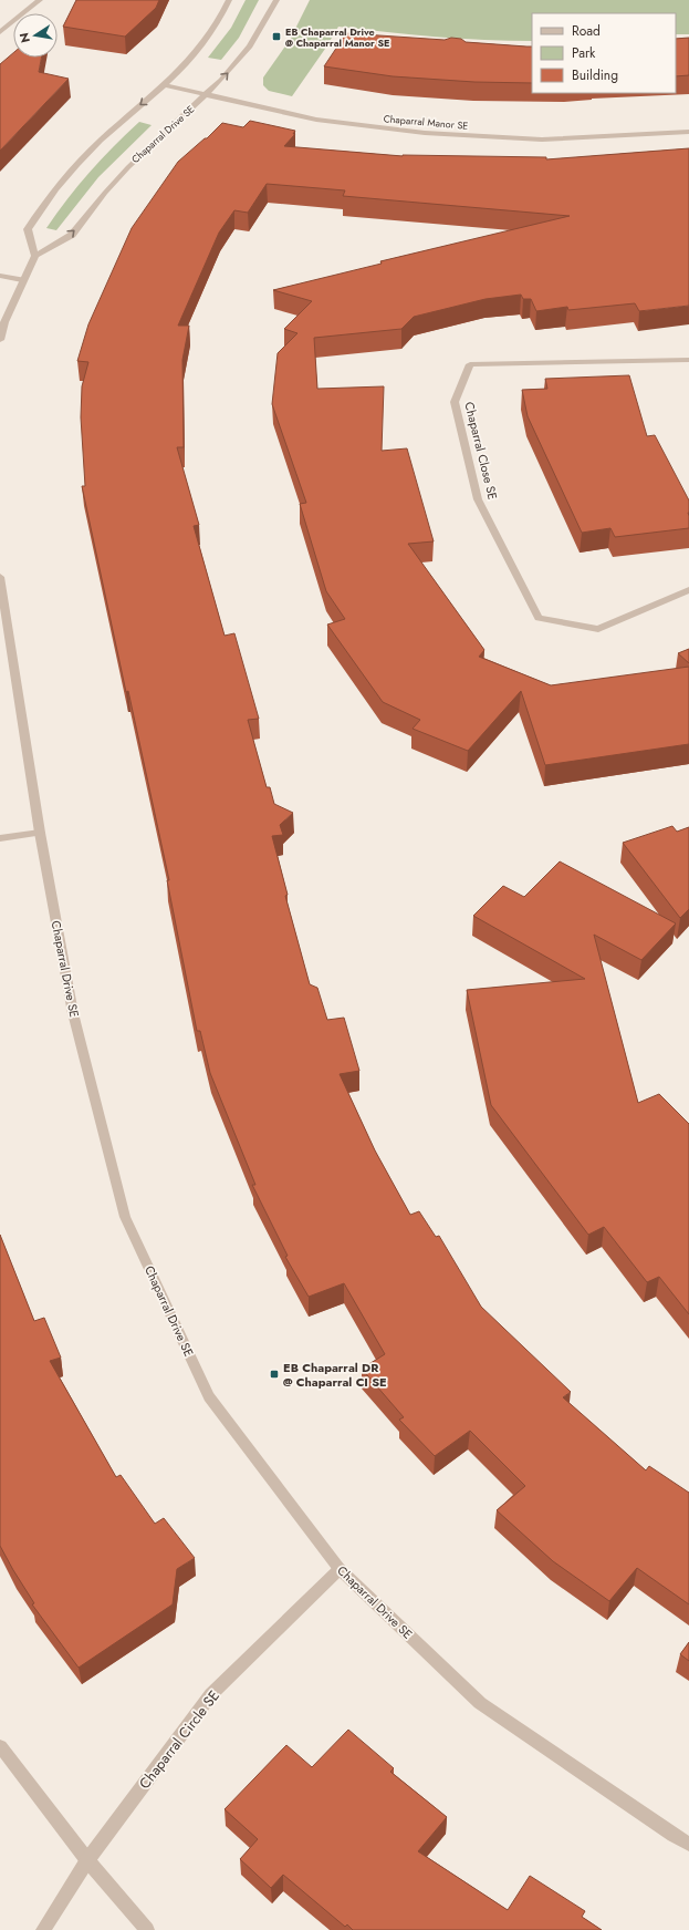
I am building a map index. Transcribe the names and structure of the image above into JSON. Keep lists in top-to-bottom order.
{
  "streets": {
    "street": [
      "Chaparral Manor SE",
      "Chaparral Drive SE",
      "Chaparral Close SE",
      "Chaparral Circle SE"
    ]
  },
  "crossings": [
    ["Chaparral Manor SE", "Chaparral Drive SE"],
    ["Chaparral Drive SE", "Chaparral Circle SE"]
  ],
  "places": {
    "transit": ["EB Chaparral Drive @ Chaparral Manor SE", "EB Chaparral DR @ Chaparral CI SE"]
  },
  "legend": ["Road", "Park", "Building"],
  "north": "left"
}
